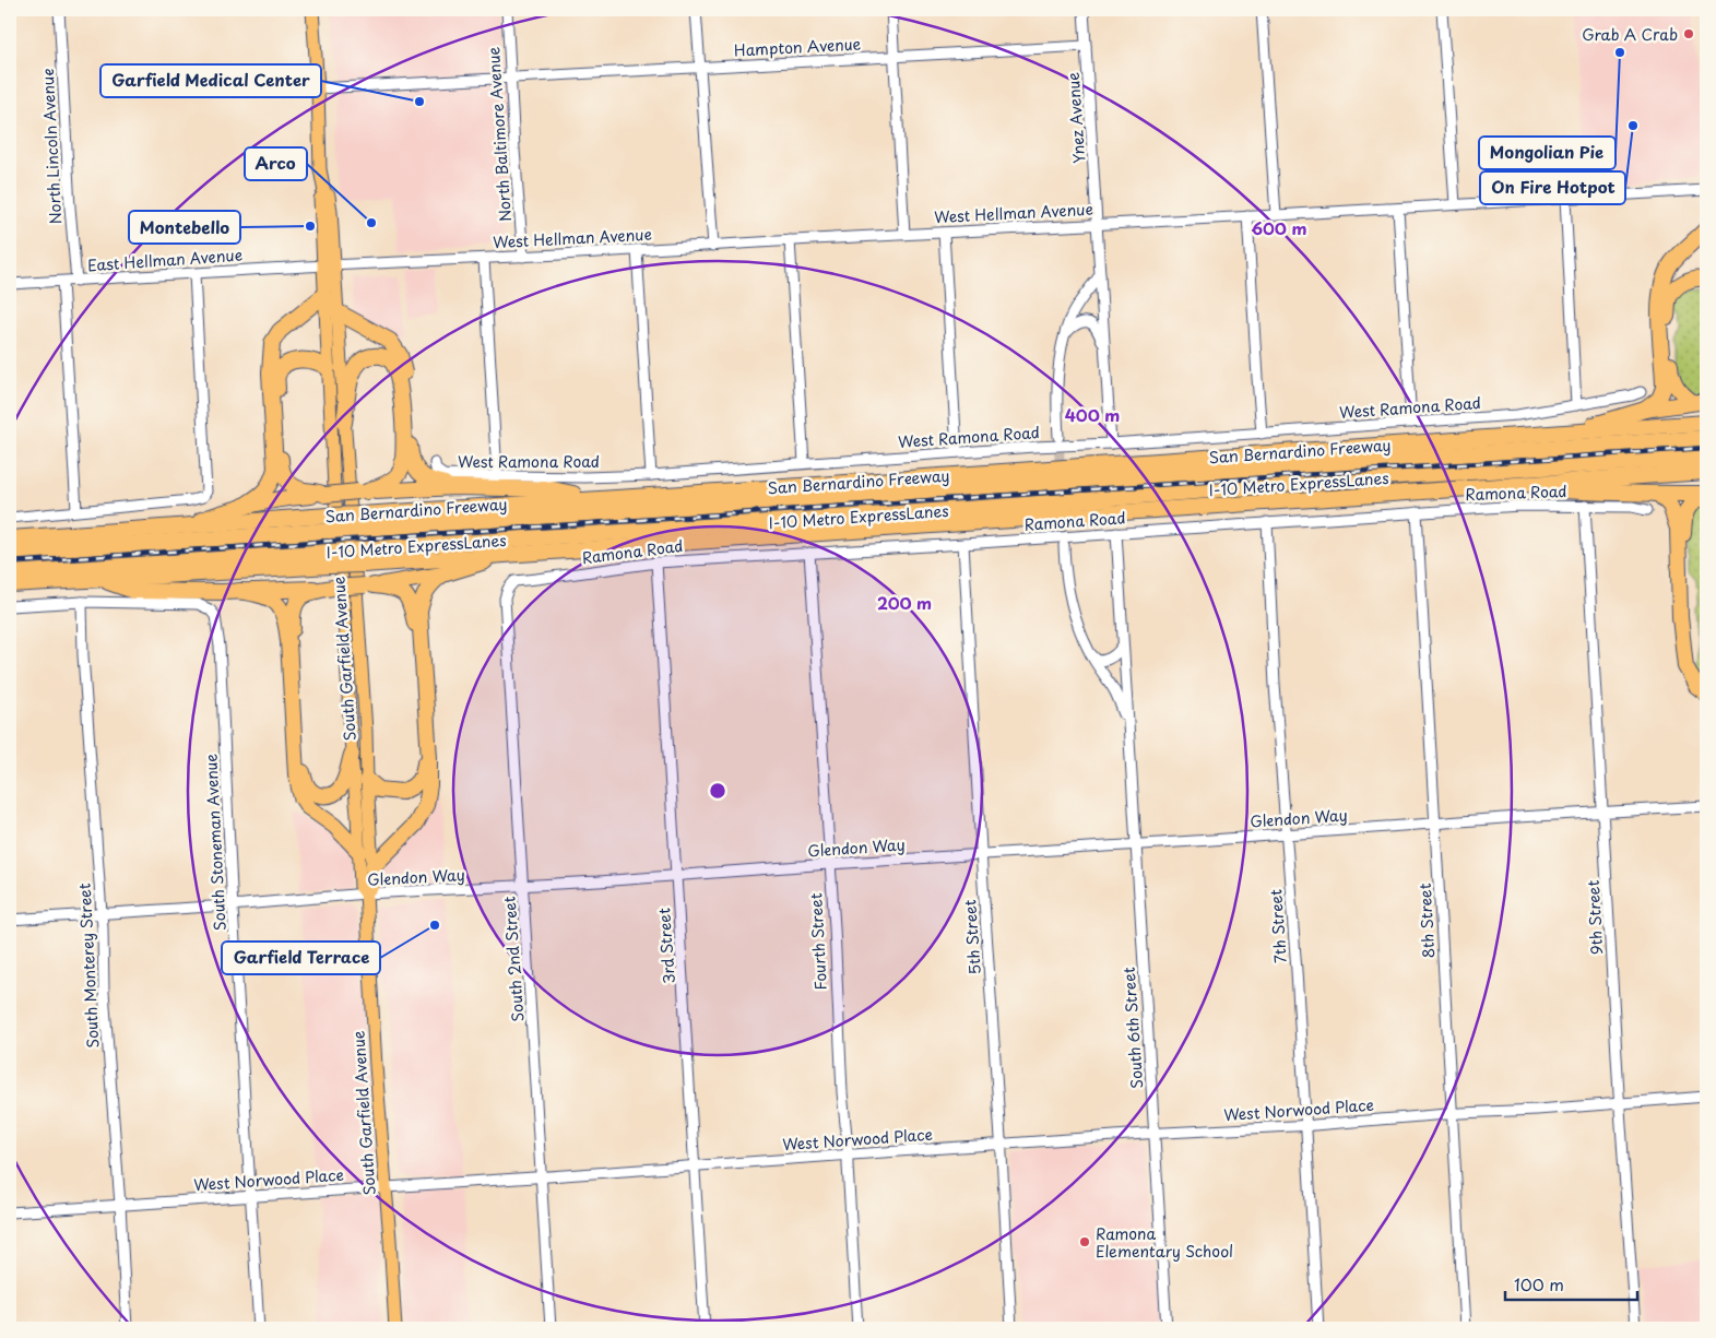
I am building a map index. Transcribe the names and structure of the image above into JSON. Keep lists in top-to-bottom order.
{
  "streets": {
    "highway": ["San Bernardino Freeway", "I-10 Metro ExpressLanes"],
    "main road": ["South Garfield Avenue"],
    "street": [
      "Hampton Avenue",
      "Ynez Avenue",
      "North Baltimore Avenue",
      "North Lincoln Avenue",
      "West Hellman Avenue",
      "East Hellman Avenue",
      "West Ramona Road",
      "Ramona Road",
      "Glendon Way",
      "South Stoneman Avenue",
      "9th Street",
      "8th Street",
      "7th Street",
      "5th Street",
      "Fourth Street",
      "3rd Street",
      "South 2nd Street",
      "South Monterey Street",
      "South 6th Street",
      "West Norwood Place"
    ]
  },
  "crossings": [
    ["Hampton Avenue", "Ynez Avenue"],
    ["Hampton Avenue", "North Baltimore Avenue"],
    ["Ynez Avenue", "West Hellman Avenue"],
    ["North Baltimore Avenue", "West Hellman Avenue"],
    ["North Lincoln Avenue", "East Hellman Avenue"],
    ["West Hellman Avenue", "East Hellman Avenue"],
    ["West Hellman Avenue", "South Garfield Avenue"],
    ["East Hellman Avenue", "South Garfield Avenue"],
    ["San Bernardino Freeway", "I-10 Metro ExpressLanes"],
    ["Ramona Road", "9th Street"],
    ["Ramona Road", "8th Street"],
    ["Ramona Road", "7th Street"],
    ["Ramona Road", "5th Street"],
    ["Ramona Road", "Fourth Street"],
    ["Ramona Road", "3rd Street"],
    ["Ramona Road", "South 2nd Street"],
    ["Ramona Road", "South 6th Street"],
    ["South Garfield Avenue", "Glendon Way"],
    ["South Garfield Avenue", "West Norwood Place"],
    ["Glendon Way", "South Stoneman Avenue"],
    ["Glendon Way", "9th Street"],
    ["Glendon Way", "8th Street"],
    ["Glendon Way", "7th Street"],
    ["Glendon Way", "5th Street"],
    ["Glendon Way", "Fourth Street"],
    ["Glendon Way", "3rd Street"],
    ["Glendon Way", "South 2nd Street"],
    ["Glendon Way", "South Monterey Street"],
    ["Glendon Way", "South 6th Street"],
    ["South Stoneman Avenue", "South Monterey Street"],
    ["South Stoneman Avenue", "West Norwood Place"],
    ["9th Street", "West Norwood Place"],
    ["8th Street", "West Norwood Place"],
    ["7th Street", "West Norwood Place"],
    ["5th Street", "West Norwood Place"],
    ["Fourth Street", "West Norwood Place"],
    ["3rd Street", "West Norwood Place"],
    ["South 2nd Street", "West Norwood Place"],
    ["South Monterey Street", "West Norwood Place"],
    ["South 6th Street", "West Norwood Place"]
  ],
  "places": [
    "Grab A Crab",
    "Mongolian Pie",
    "Garfield Medical Center",
    "On Fire Hotpot",
    "Arco",
    "Montebello",
    "Garfield Terrace",
    "Ramona Elementary School"
  ],
  "scale_bar": "100 m",
  "rings": ["600 m", "400 m", "200 m"]
}
